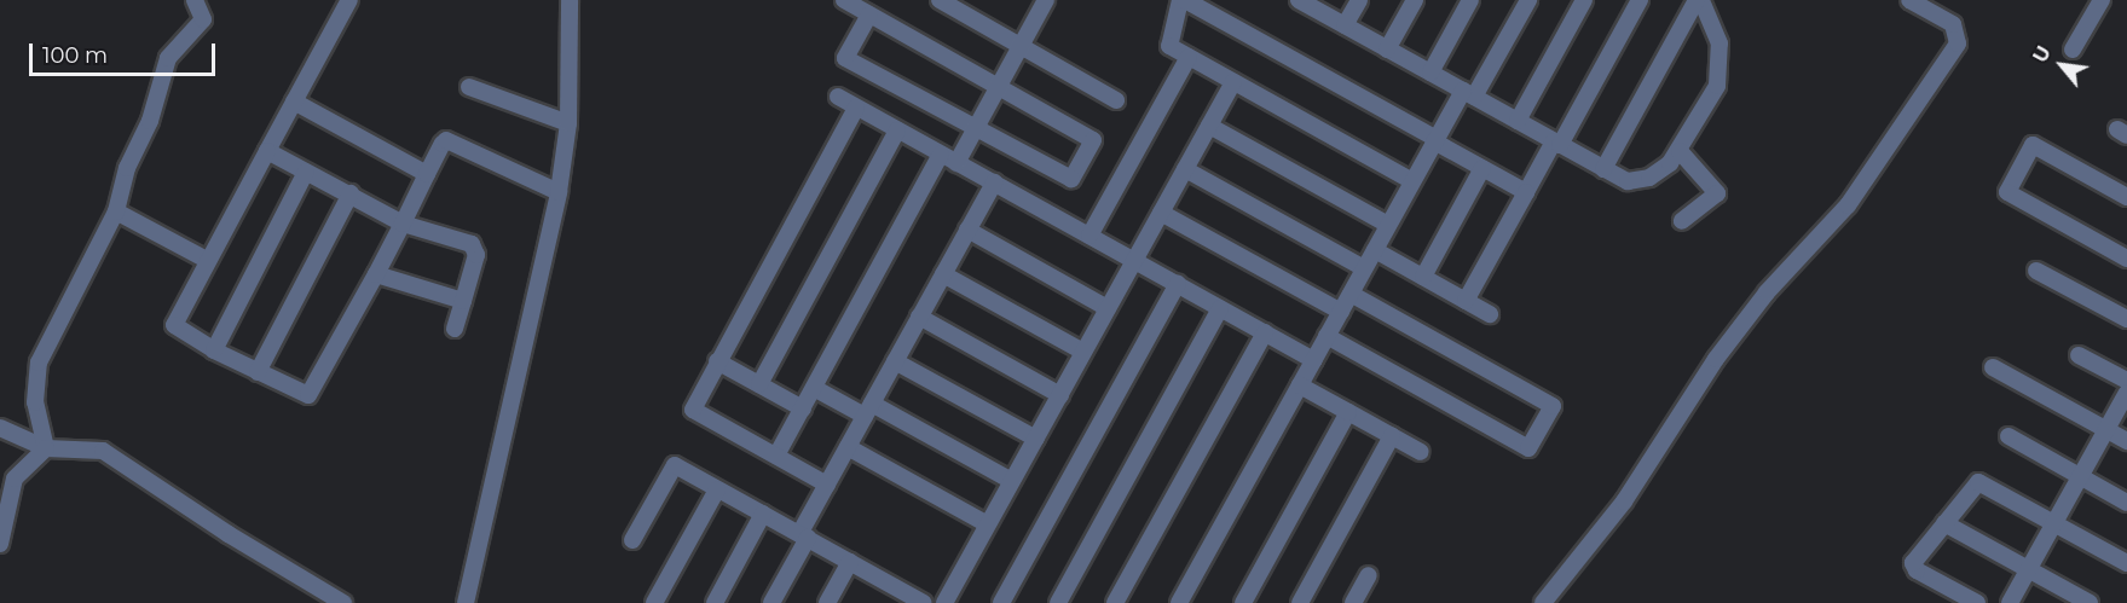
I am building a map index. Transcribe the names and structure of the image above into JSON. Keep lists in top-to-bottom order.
{
  "scale_bar": "100 m",
  "north": "top left"
}
